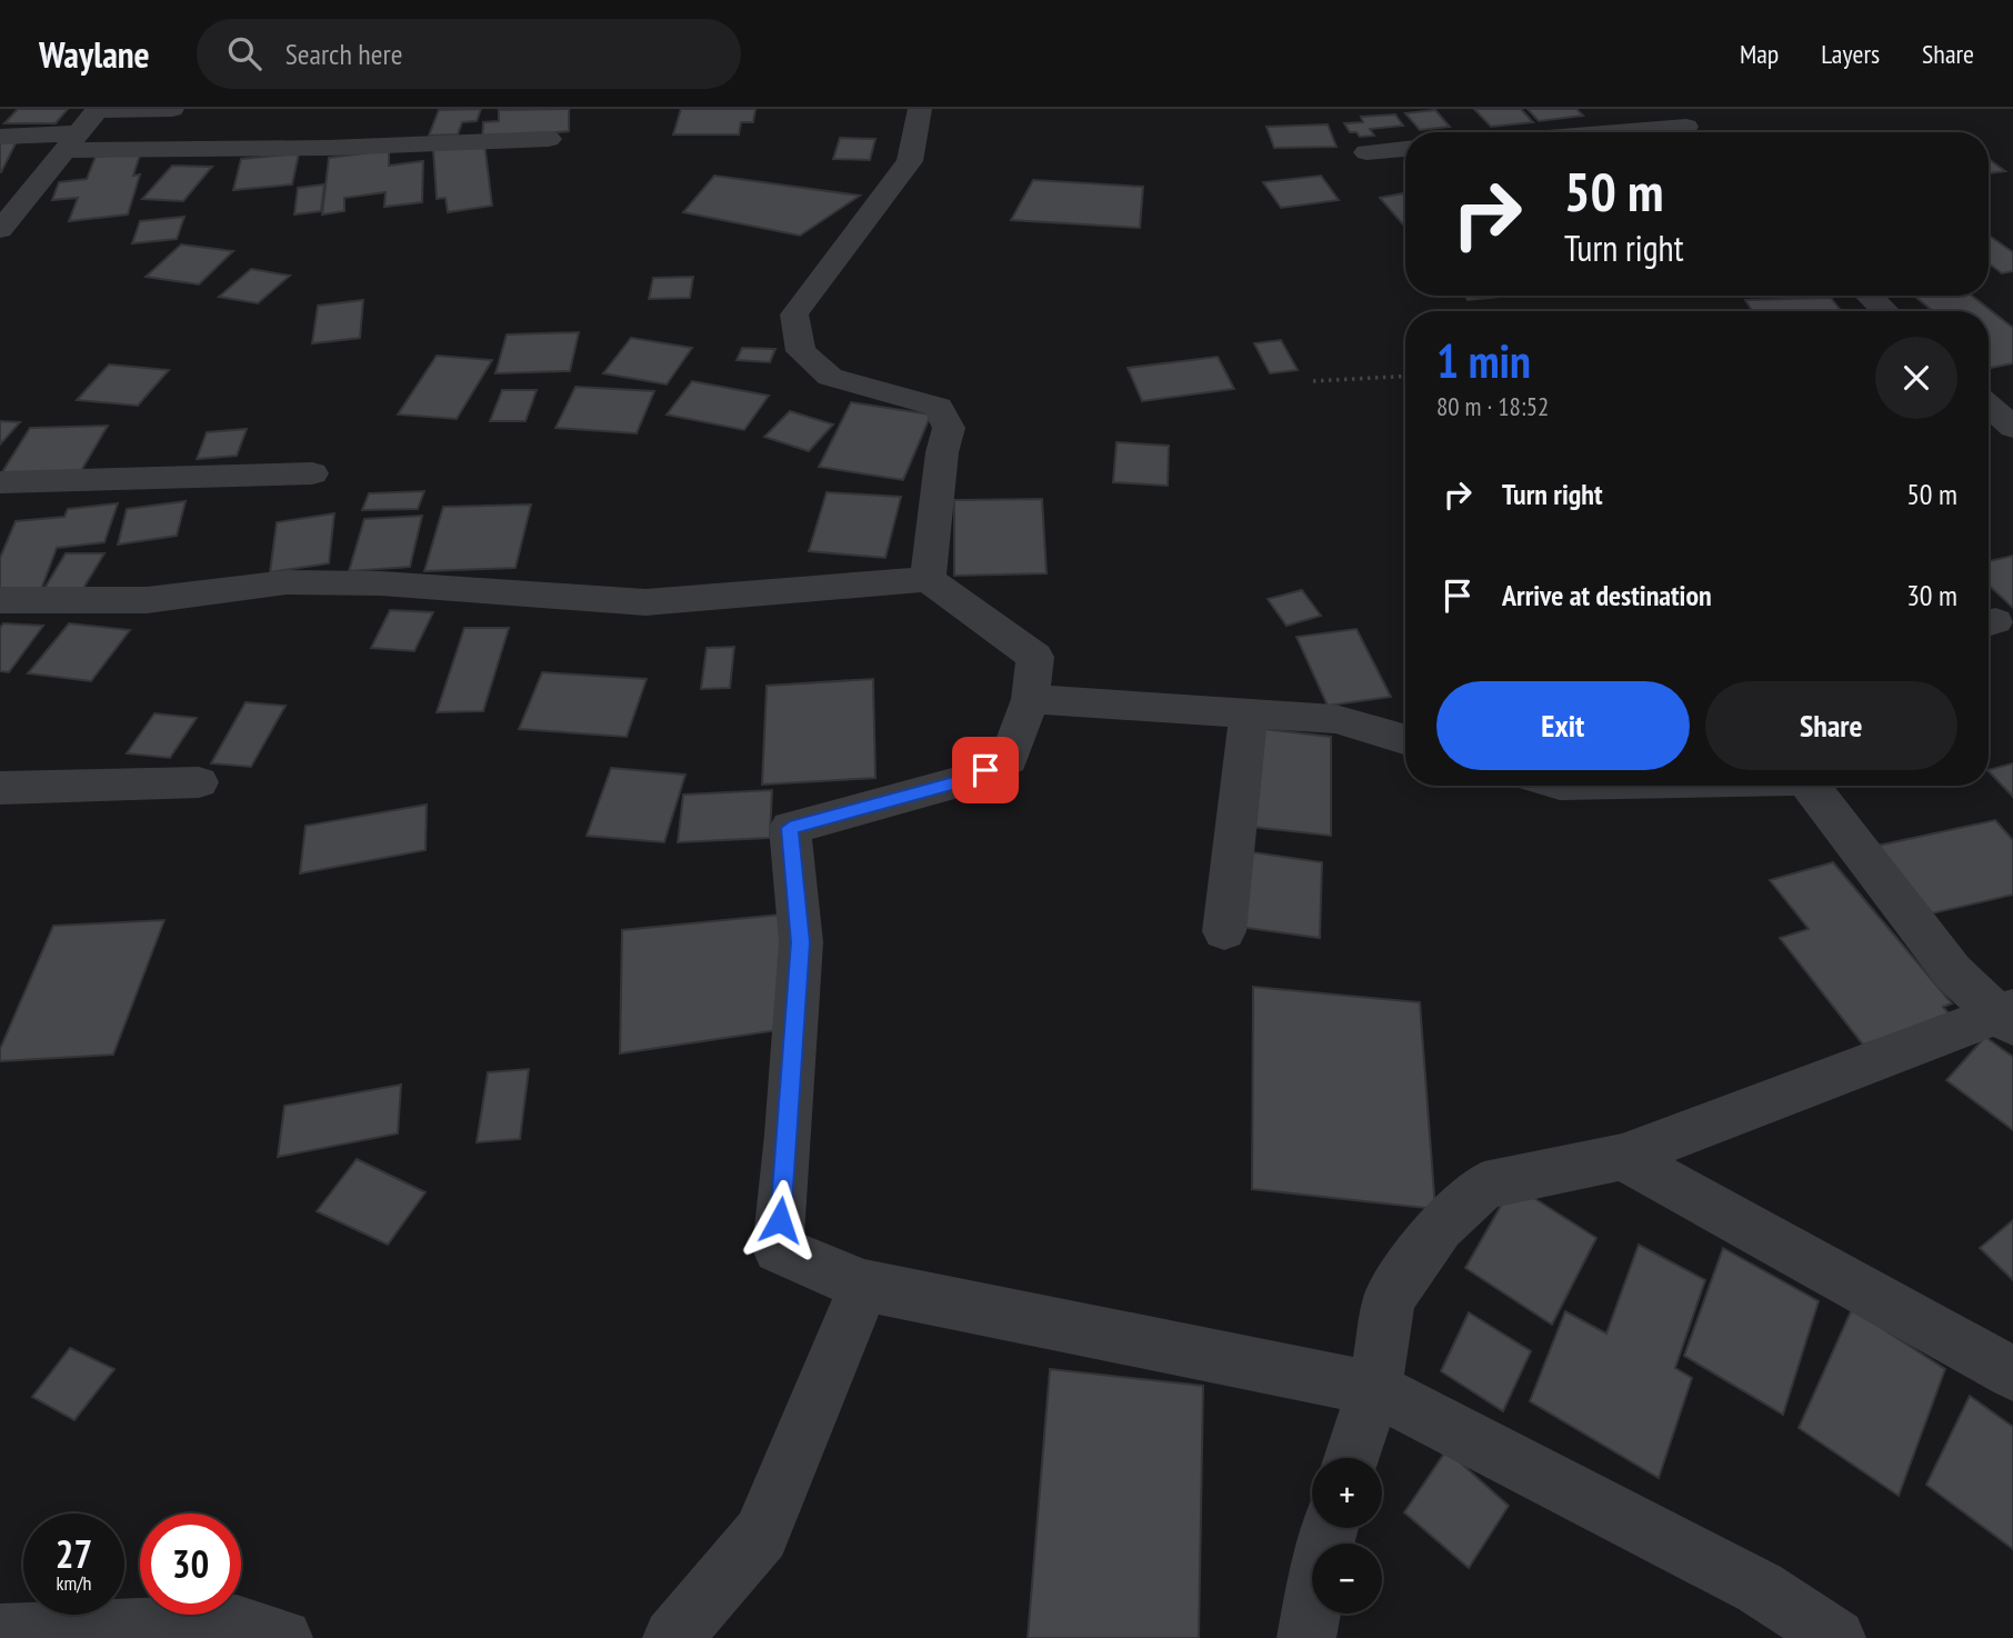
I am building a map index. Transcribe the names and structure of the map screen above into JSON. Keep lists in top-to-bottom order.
{
  "page": {
    "header": "Waylane",
    "search": "Search here",
    "nav": ["Map", "Layers", "Share"],
    "turn": ["50 m", "Turn right"],
    "heading": ["1 min", "80 m · 18:52"],
    "list": [
      {
        "name": "Turn right",
        "value": "50 m"
      },
      {
        "name": "Arrive at destination",
        "value": "30 m"
      }
    ],
    "buttons": ["Exit", "Share"],
    "map_buttons": ["+", "−"],
    "speed": "27 km/h",
    "limit": "30"
  }
}
